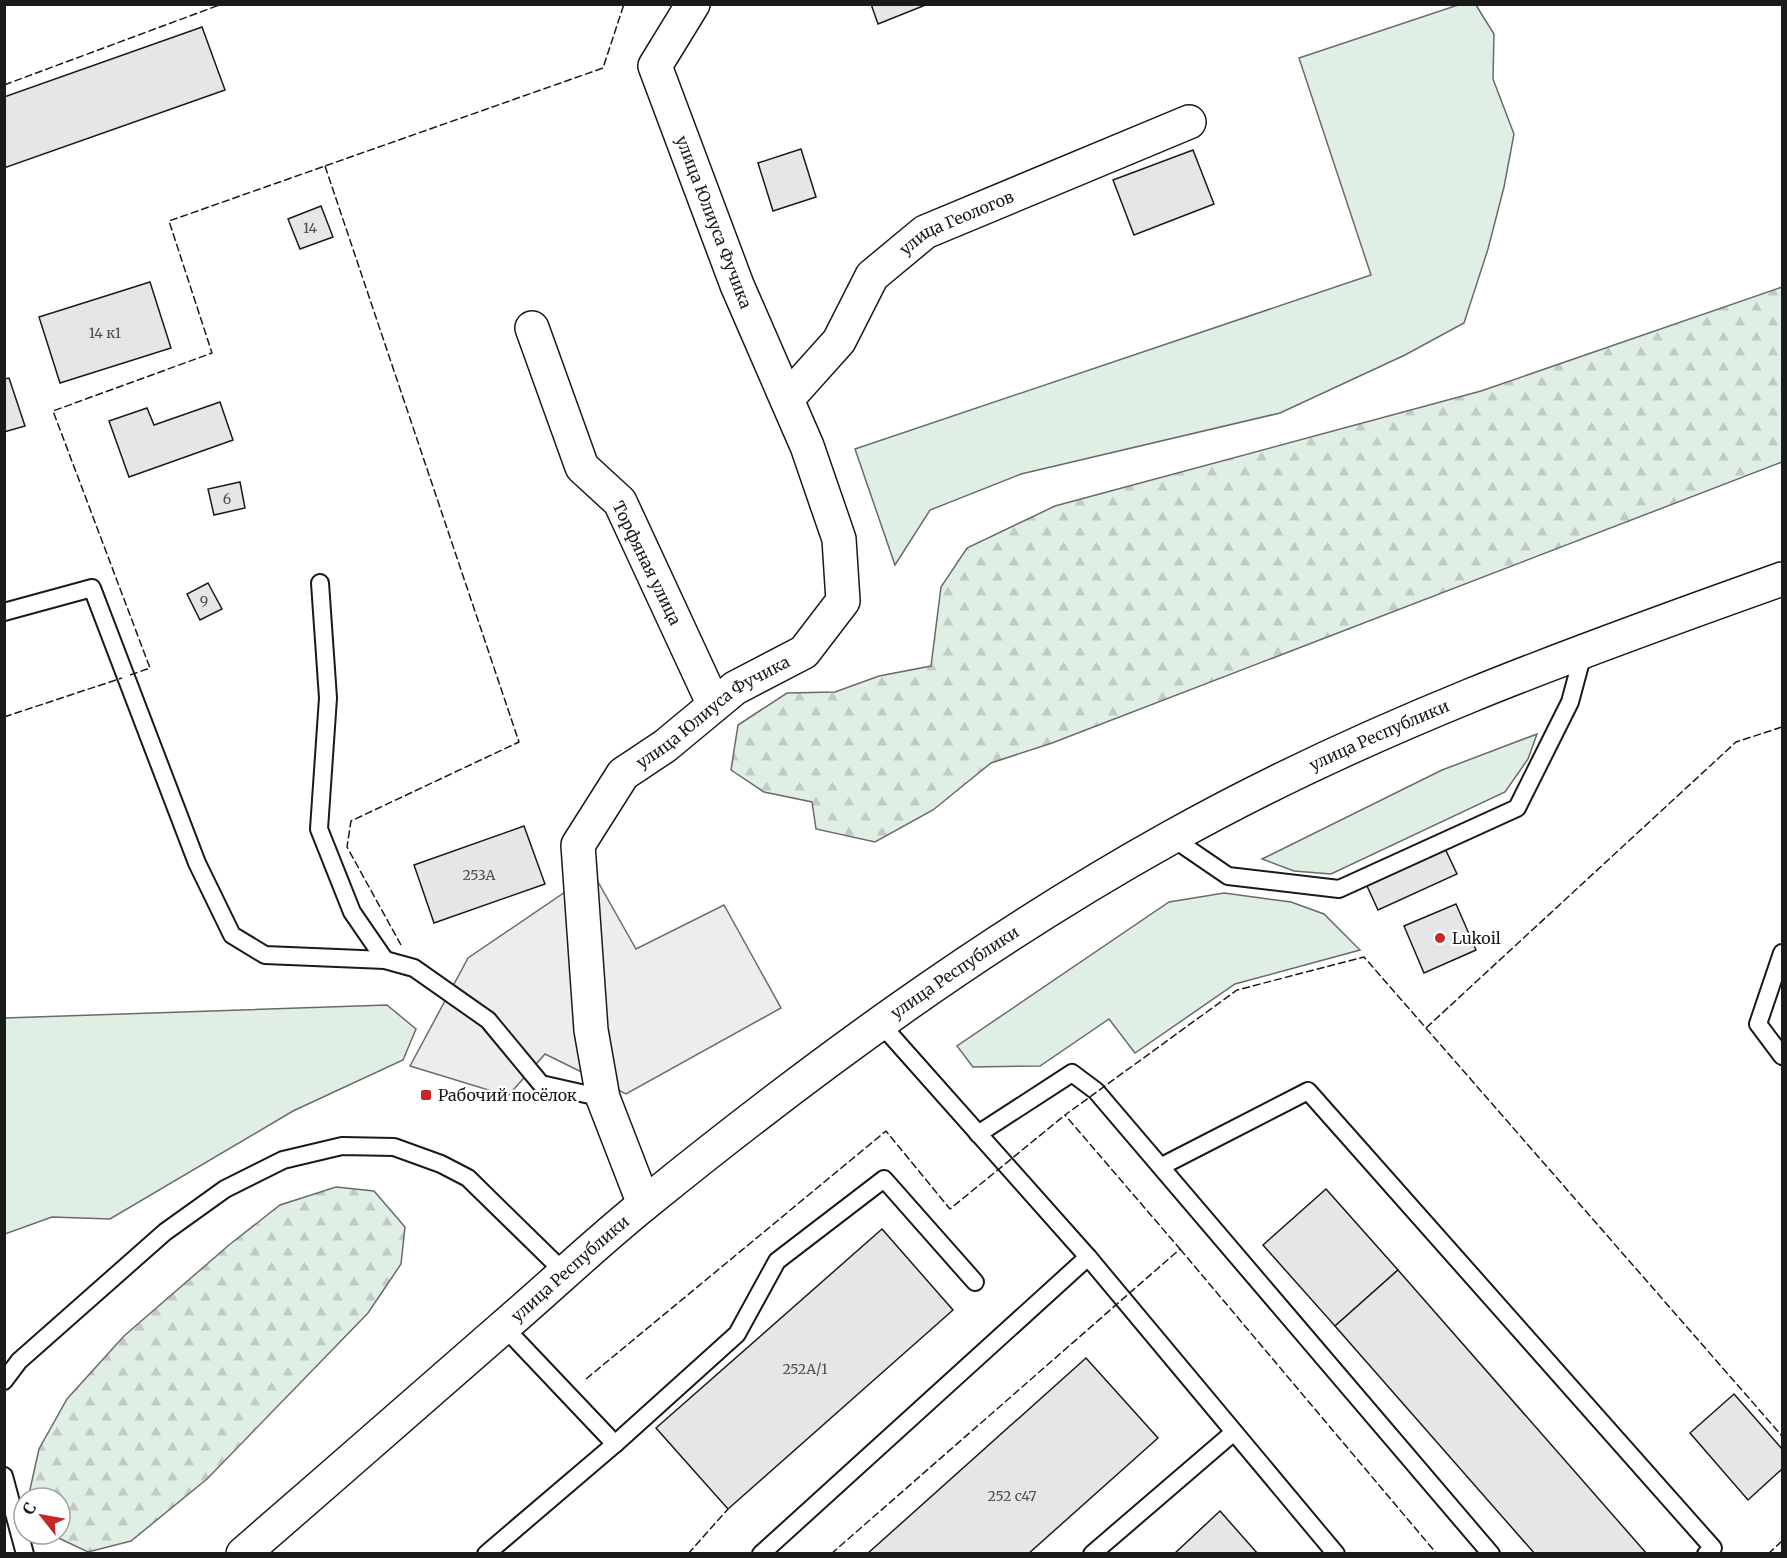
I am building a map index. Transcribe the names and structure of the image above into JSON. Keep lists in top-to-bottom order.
{
  "streets": {
    "street": [
      "улица Юлиуса Фучика",
      "улица Геологов",
      "Торфяная улица",
      "улица Республики"
    ]
  },
  "crossings": [
    ["улица Юлиуса Фучика", "улица Геологов"],
    ["улица Юлиуса Фучика", "Торфяная улица"],
    ["улица Юлиуса Фучика", "улица Республики"]
  ],
  "places": {
    "other": ["Lukoil"],
    "transit": ["Рабочий посёлок"]
  },
  "house_numbers": [
    "14",
    "14 к1",
    "6",
    "9",
    "253А",
    "252А/1",
    "252 с47"
  ],
  "north": "top left"
}
